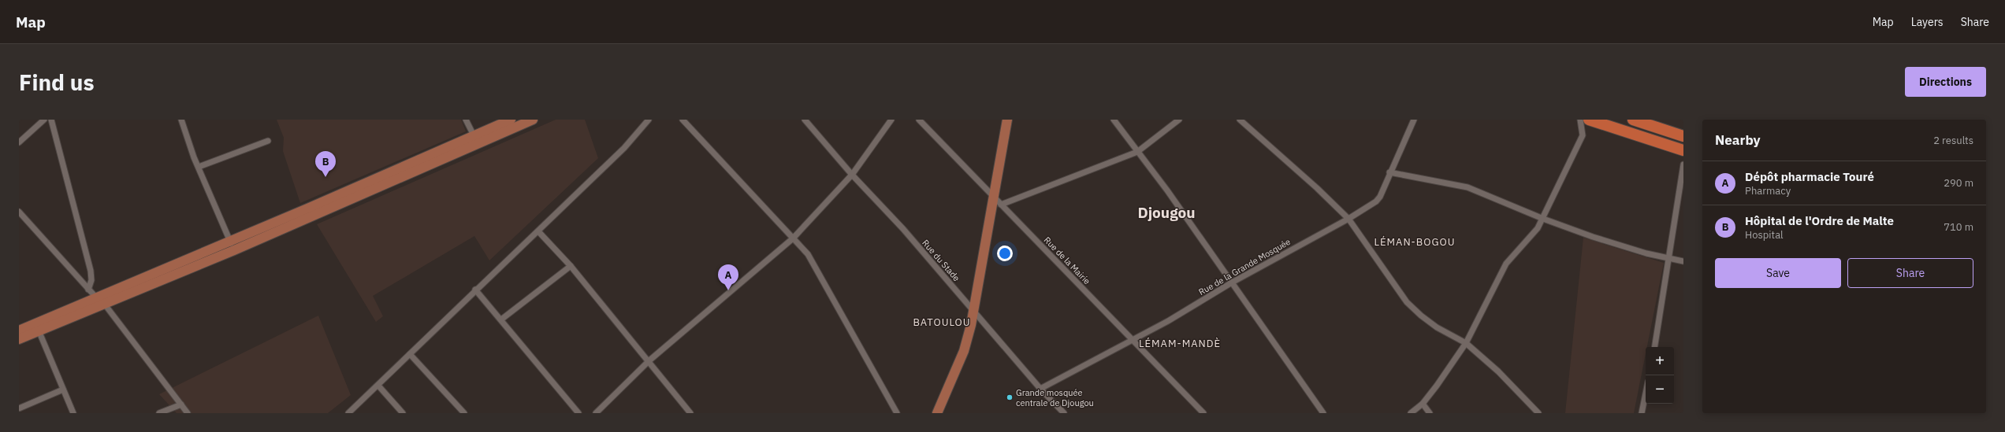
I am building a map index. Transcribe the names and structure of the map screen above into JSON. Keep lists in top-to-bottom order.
{
  "streets": {
    "street": ["Rue du Stade", "Rue de la Mairie", "Rue de la Grande Mosquée"]
  },
  "crossings": [
    ["Rue du Stade", "Rue de la Grande Mosquée"],
    ["Rue de la Mairie", "Rue de la Grande Mosquée"]
  ],
  "districts": [
    "Djougou",
    "LÉMAN-BOGOU",
    "BATOULOU",
    "LÉMAM-MANDÈ"
  ],
  "places": ["Grande mosquée centrale de Djougou"],
  "page": {
    "header": "Map",
    "nav": ["Map", "Layers", "Share"],
    "buttons": [
      "Directions",
      ["Save", "Share"]
    ],
    "title": "Find us",
    "heading": ["Nearby", "2 results"],
    "pins": ["B", "A"],
    "list": [
      {
        "mark": "A",
        "name": "Dépôt pharmacie Touré",
        "note": "Pharmacy",
        "value": "290 m"
      },
      {
        "mark": "B",
        "name": "Hôpital de l'Ordre de Malte",
        "note": "Hospital",
        "value": "710 m"
      }
    ],
    "map_buttons": ["+", "−"]
  }
}
